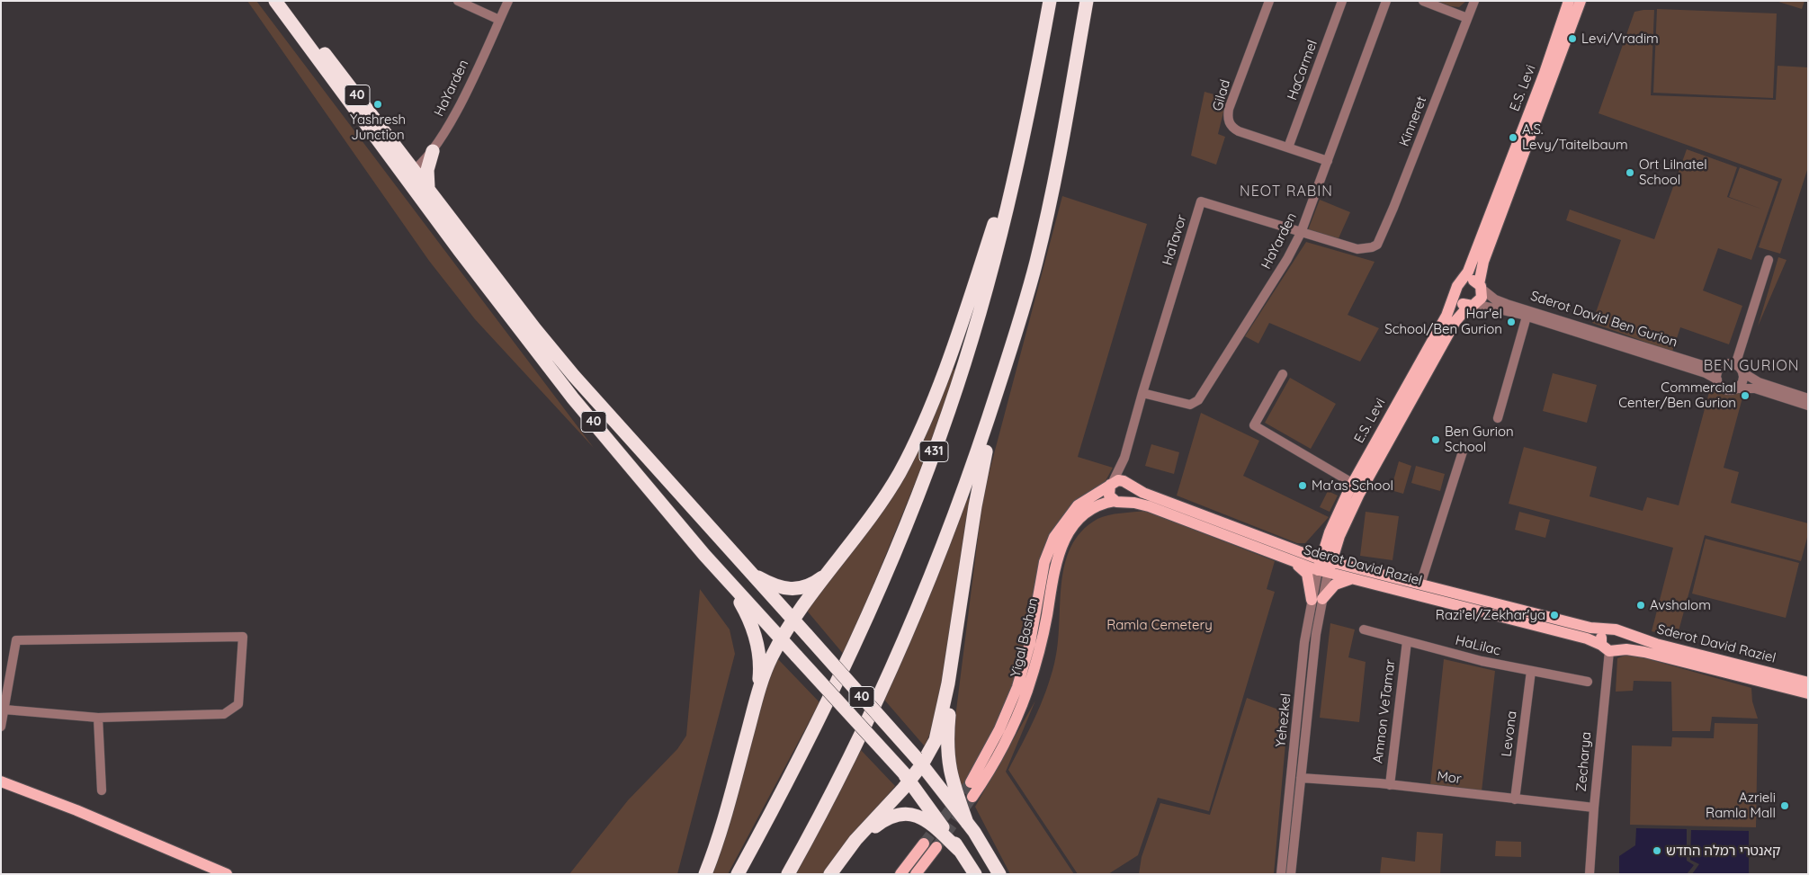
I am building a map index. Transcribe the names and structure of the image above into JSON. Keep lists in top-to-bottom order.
{
  "streets": {
    "highway": ["40", "431"],
    "main road": ["E.S. Levi", "Sderot David Raziel", "Yigal Bashan"],
    "street": [
      "HaCarmel",
      "HaYarden",
      "Gilad",
      "Kinneret",
      "HaTavor",
      "Sderot David Ben Gurion",
      "HaLilac",
      "Amnon VeTamar",
      "Yehezkel",
      "Levona",
      "Zecharya",
      "Mor"
    ]
  },
  "crossings": [
    ["HaCarmel", "Gilad"],
    ["HaYarden", "40"],
    ["HaYarden", "Gilad"],
    ["HaYarden", "HaTavor"],
    ["E.S. Levi", "Sderot David Ben Gurion"],
    ["E.S. Levi", "Sderot David Raziel"],
    ["E.S. Levi", "Yehezkel"],
    ["Kinneret", "HaTavor"],
    ["HaTavor", "Sderot David Raziel"],
    ["HaTavor", "Yigal Bashan"],
    ["Sderot David Raziel", "Yigal Bashan"],
    ["Sderot David Raziel", "Yehezkel"],
    ["Sderot David Raziel", "Zecharya"],
    ["HaLilac", "Amnon VeTamar"],
    ["HaLilac", "Levona"],
    ["Amnon VeTamar", "Mor"],
    ["Yehezkel", "Mor"],
    ["Levona", "Mor"],
    ["Zecharya", "Mor"]
  ],
  "districts": ["NEOT RABIN", "BEN GURION"],
  "parks": ["Ramla Cemetery"],
  "places": [
    "Levi/Vradim",
    "Yashresh Junction",
    "A.S. Levy/Taitelbaum",
    "Ort Lilnatel School",
    "Har'el School/Ben Gurion",
    "Commercial Center/Ben Gurion",
    "Ben Gurion School",
    "Ma'as School",
    "Avshalom",
    "Razi'el/Zekhar'ya",
    "Azrieli Ramla Mall",
    "קאנטרי רמלה החדש"
  ]
}
